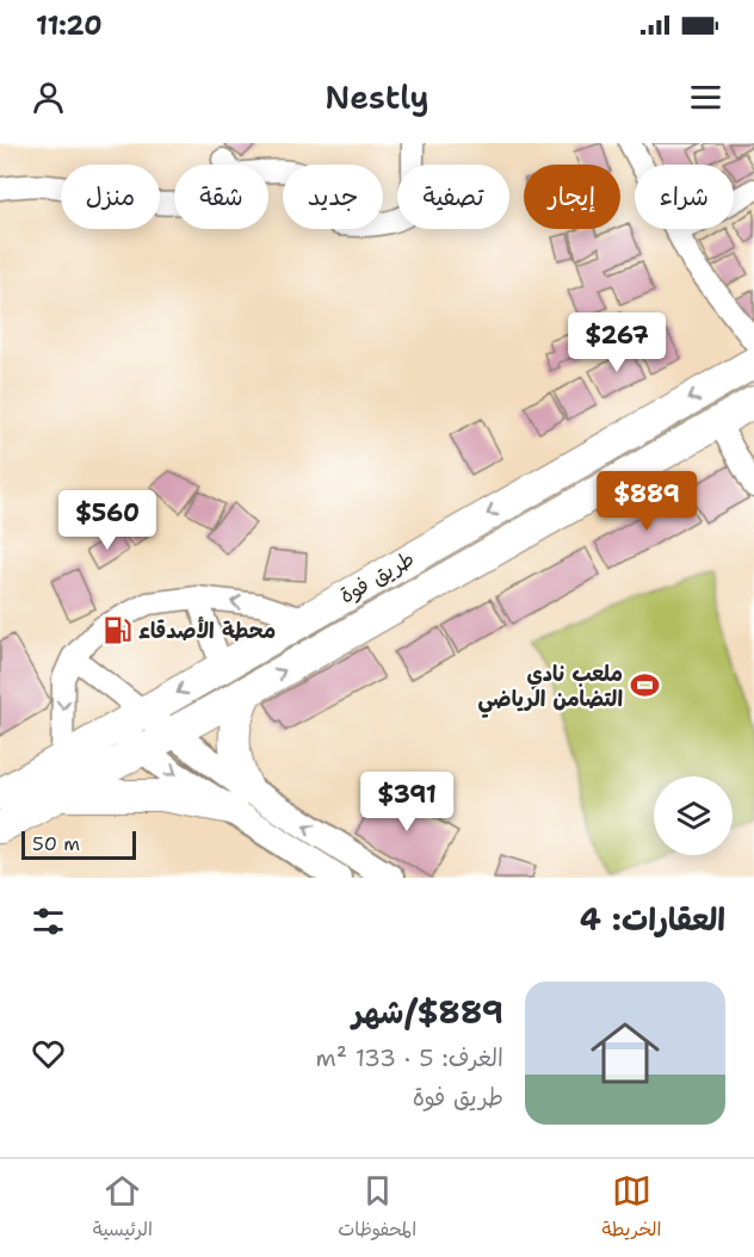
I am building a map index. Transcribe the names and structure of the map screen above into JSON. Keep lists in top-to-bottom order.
{
  "streets": {
    "highway": ["طريق فوة"]
  },
  "places": {
    "fuel station": ["محطة الأصدقاء"],
    "sports": ["ملعب نادي التضامن الرياضي"]
  },
  "scale_bar": "50 m",
  "page": {
    "status": "11:20",
    "header": "Nestly",
    "chip": [
      "شراء",
      "إيجار",
      "تصفية",
      "جديد",
      "شقة",
      "منزل"
    ],
    "price": [
      "$267",
      "$889",
      "$560",
      "$391"
    ],
    "scale": "50 m",
    "heading": "العقارات: 4",
    "list": [
      {
        "name": "$889/شهر",
        "note": "الغرف: 5 · 133 m² · طريق فوة"
      }
    ],
    "tabs": ["الخريطة", "المحفوظات", "الرئيسية"]
  }
}
